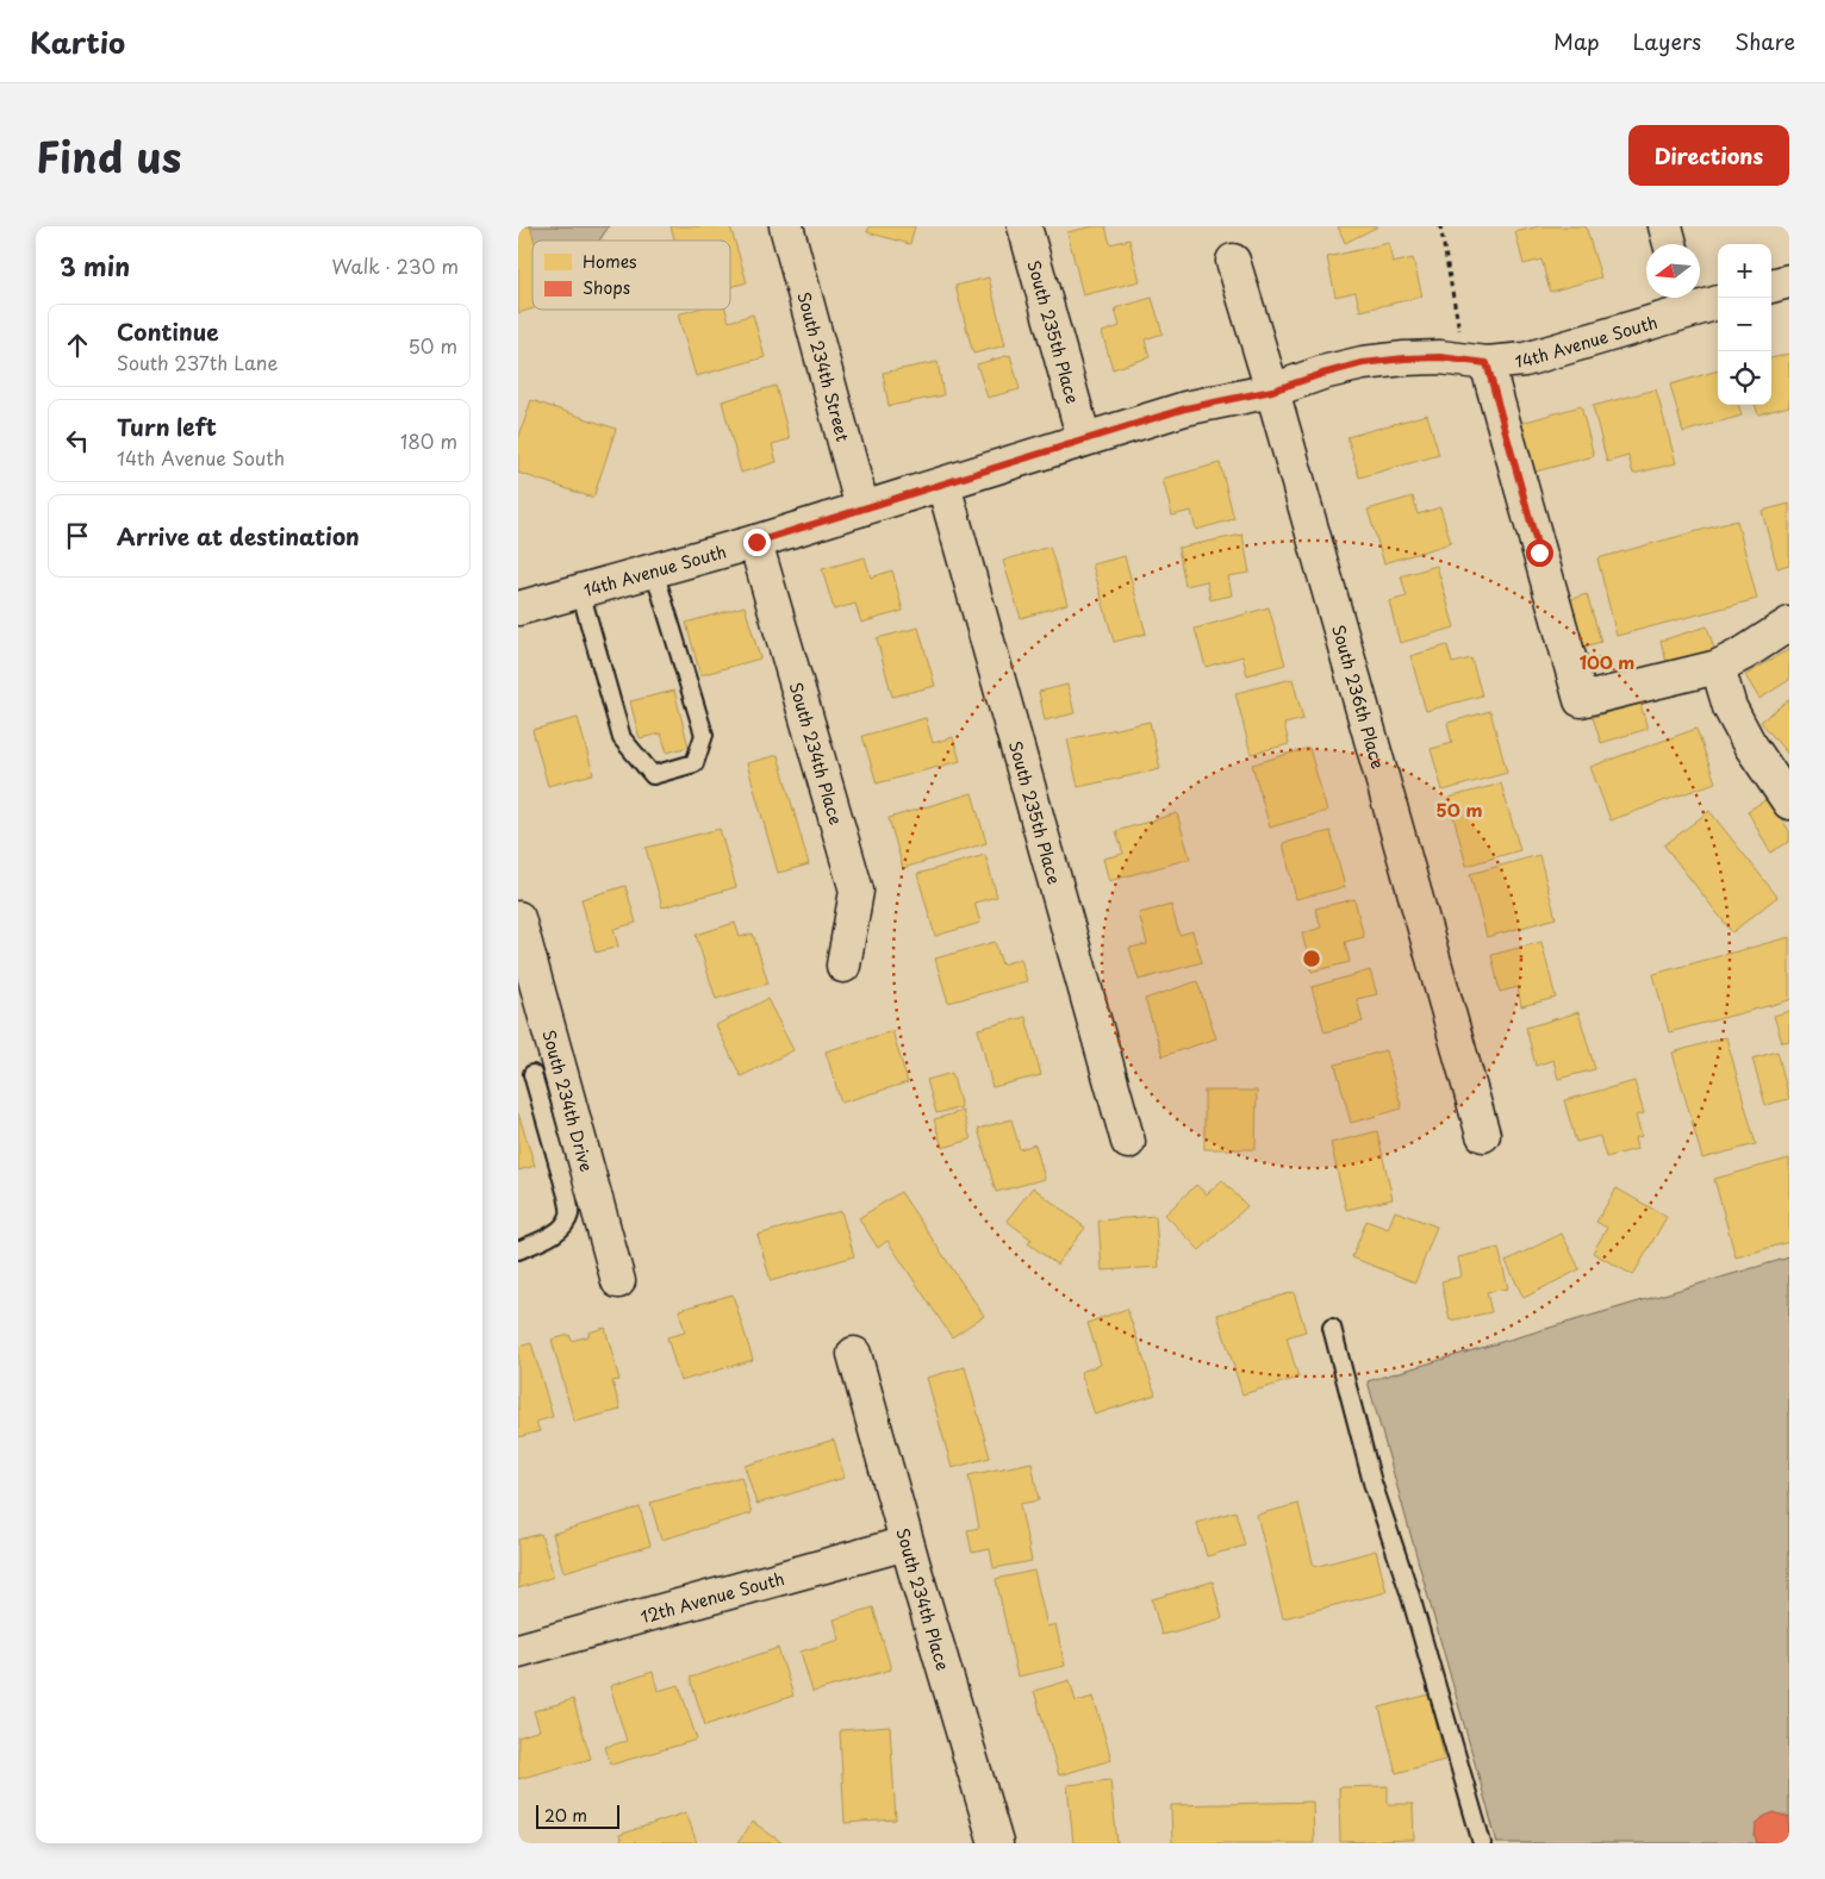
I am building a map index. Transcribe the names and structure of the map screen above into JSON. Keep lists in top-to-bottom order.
{
  "streets": {
    "street": [
      "South 235th Place",
      "14th Avenue South",
      "South 234th Street",
      "South 236th Place",
      "South 234th Place",
      "South 234th Drive",
      "12th Avenue South"
    ]
  },
  "crossings": [
    ["South 235th Place", "14th Avenue South"],
    ["14th Avenue South", "South 234th Street"],
    ["14th Avenue South", "South 236th Place"],
    ["14th Avenue South", "South 234th Place"],
    ["South 234th Place", "12th Avenue South"]
  ],
  "legend": ["Homes", "Shops"],
  "scale_bar": "20 m",
  "north": "left",
  "page": {
    "header": "Kartio",
    "nav": ["Map", "Layers", "Share"],
    "title": "Find us",
    "buttons": "Directions",
    "heading": ["3 min", "Walk · 230 m"],
    "map_buttons": ["+", "−"],
    "list": [
      ["Continue", "South 237th Lane", "50 m"],
      ["Turn left", "14th Avenue South", "180 m"],
      "Arrive at destination"
    ],
    "scale": "20 m"
  },
  "rings": ["100 m", "50 m"]
}
